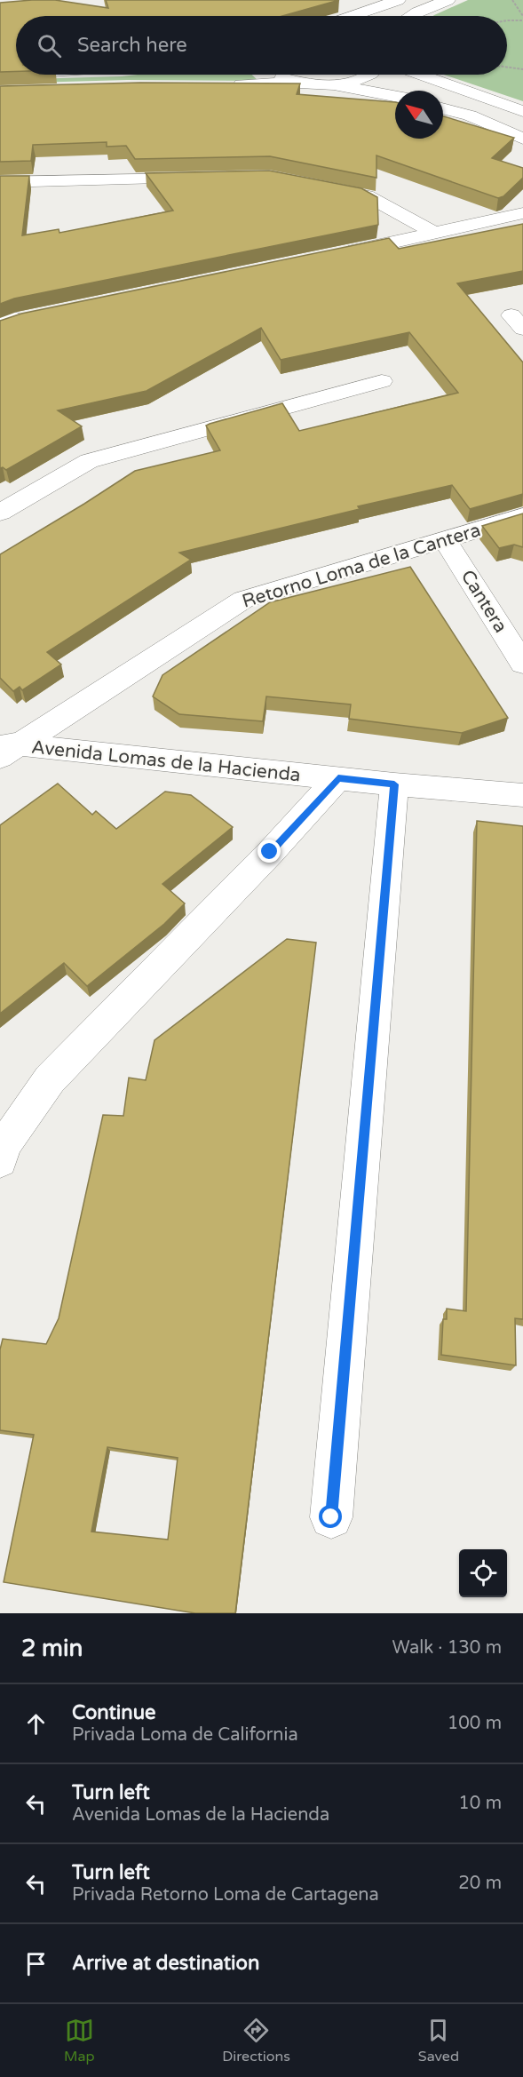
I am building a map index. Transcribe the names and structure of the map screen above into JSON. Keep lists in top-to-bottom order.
{
  "streets": {
    "street": ["Retorno Loma de la Cantera", "Cantera", "Avenida Lomas de la Hacienda"]
  },
  "crossings": [
    ["Retorno Loma de la Cantera", "Cantera"],
    ["Retorno Loma de la Cantera", "Avenida Lomas de la Hacienda"]
  ],
  "north": "top left",
  "page": {
    "search": "Search here",
    "heading": ["2 min", "Walk · 130 m"],
    "list": [
      ["Continue", "Privada Loma de California", "100 m"],
      ["Turn left", "Avenida Lomas de la Hacienda", "10 m"],
      ["Turn left", "Privada Retorno Loma de Cartagena", "20 m"],
      "Arrive at destination"
    ],
    "nav": ["Map", "Directions", "Saved"]
  }
}
